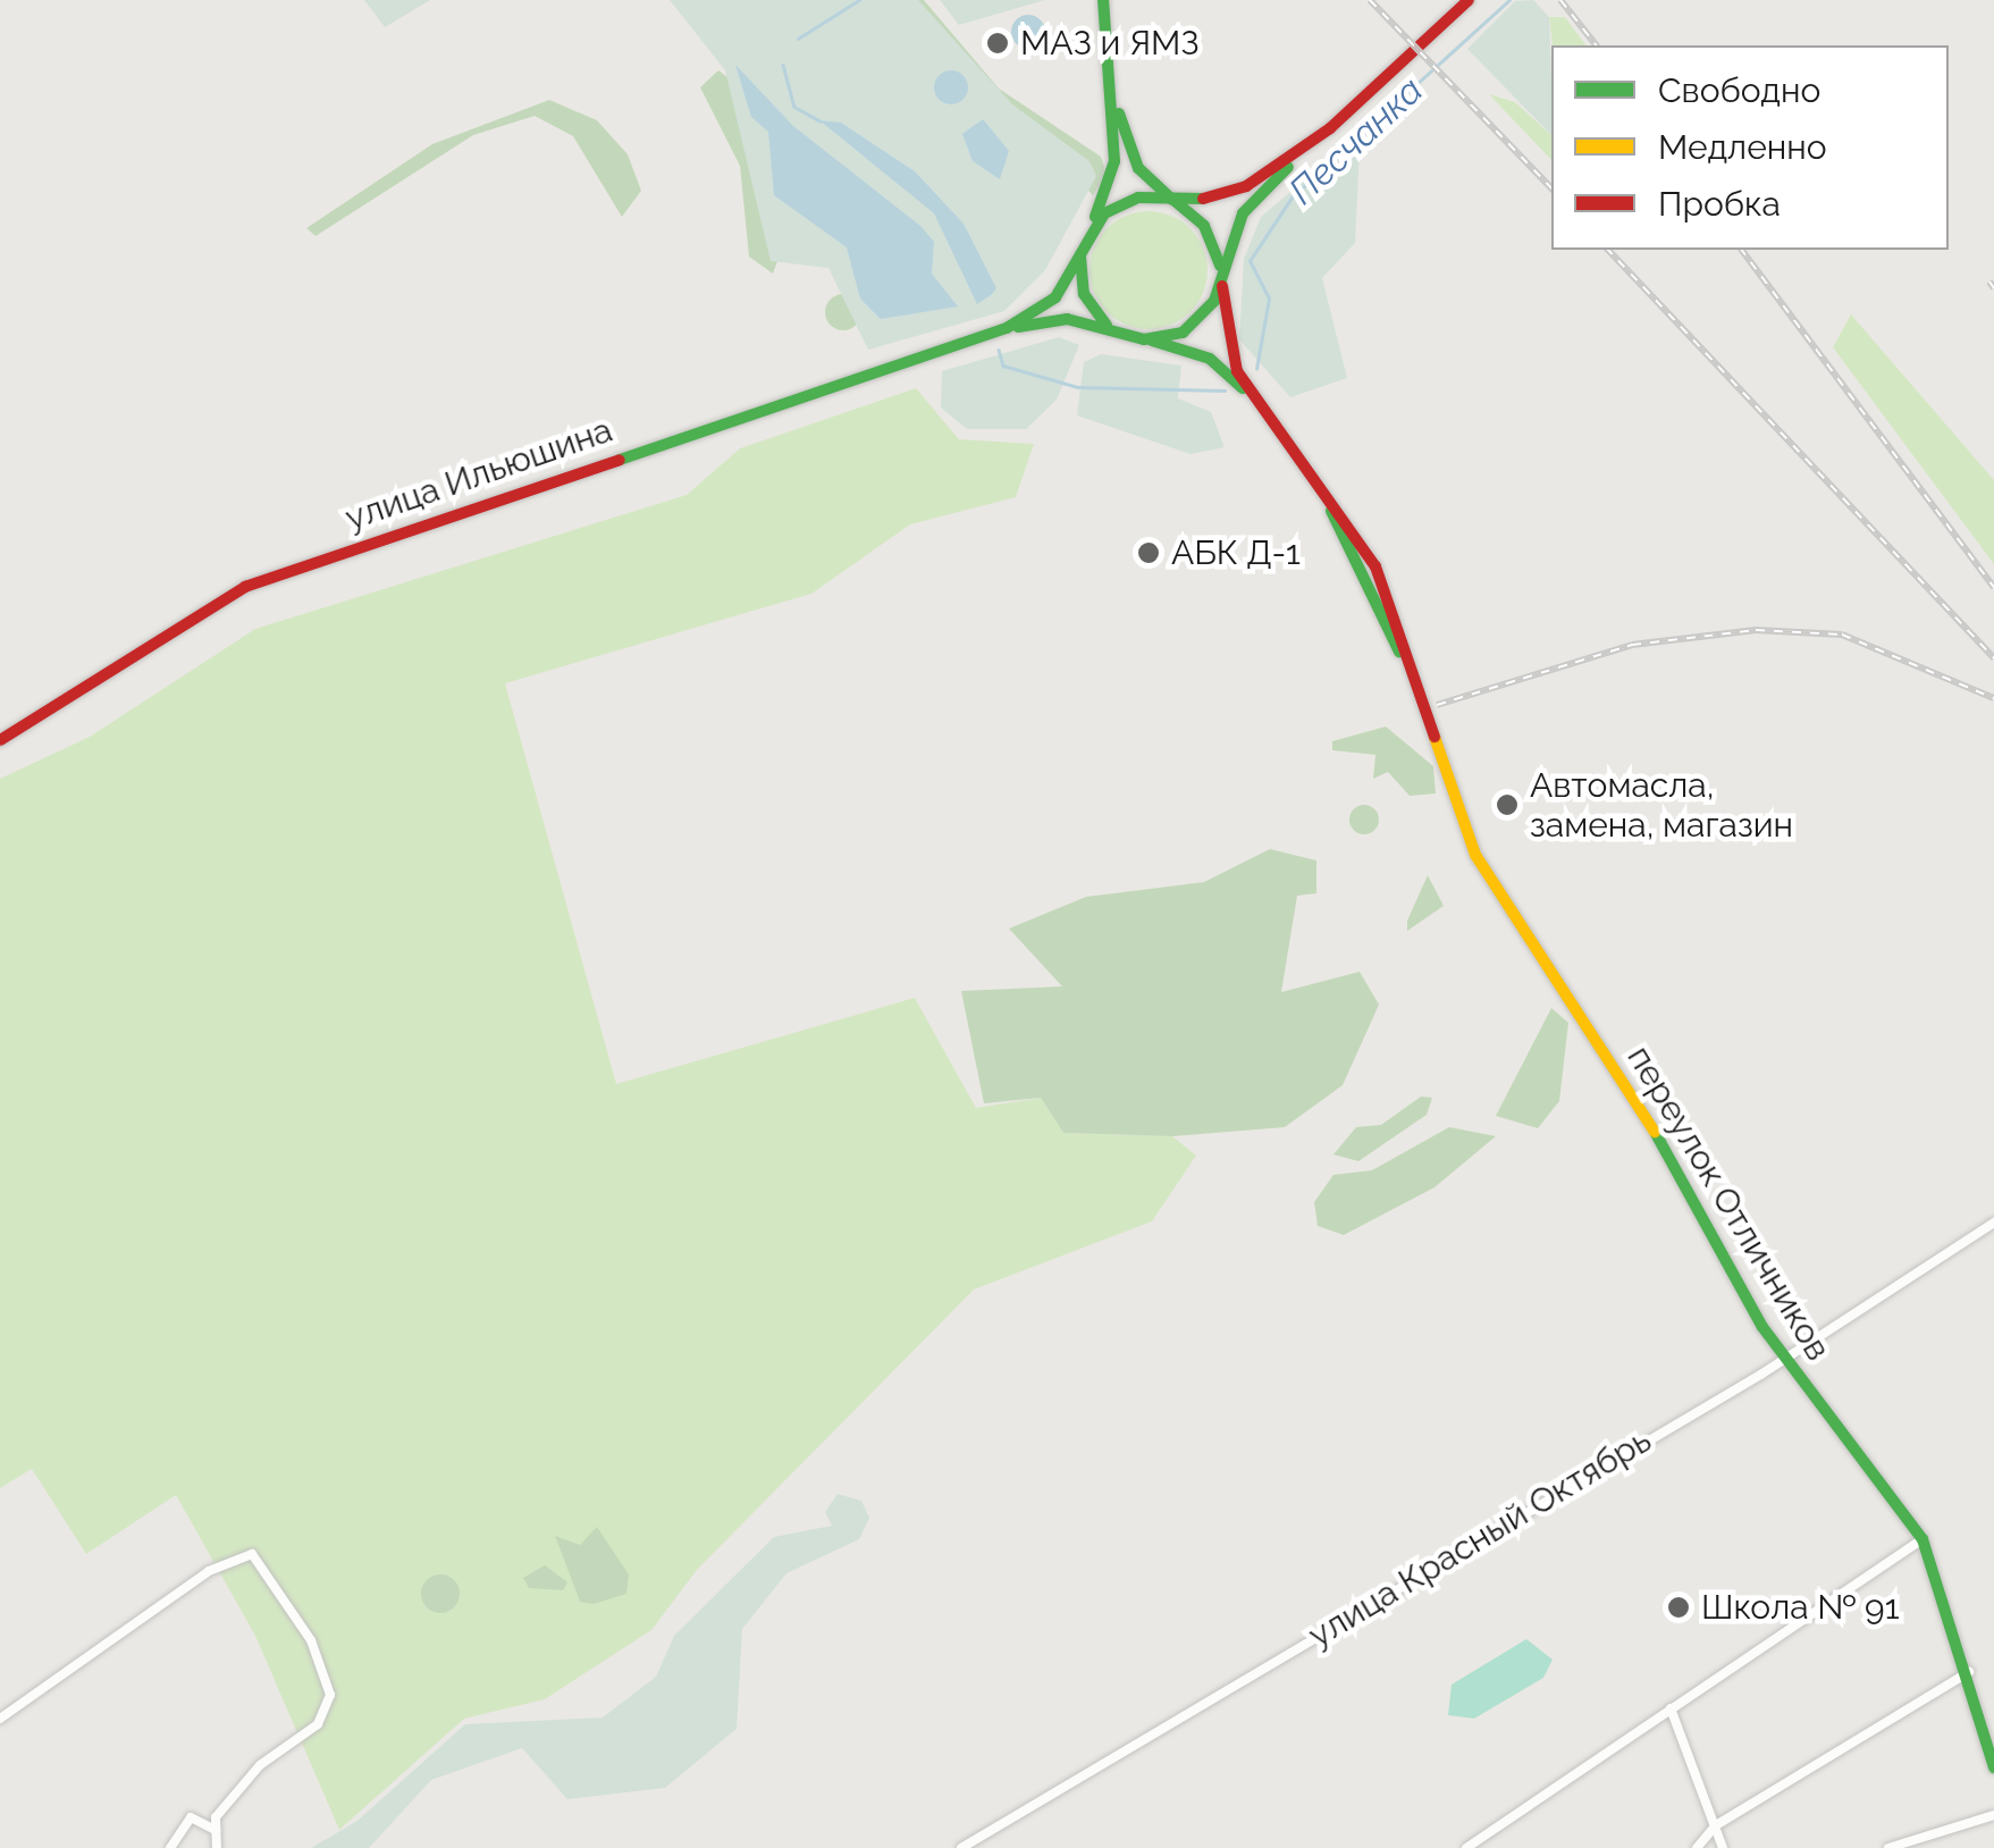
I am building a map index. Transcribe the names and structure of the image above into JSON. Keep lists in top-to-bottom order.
{
  "streets": {
    "main road": ["улица Ильюшина", "переулок Отличников"],
    "street": ["улица Красный Октябрь"]
  },
  "crossings": [
    ["переулок Отличников", "улица Красный Октябрь"]
  ],
  "water": ["Песчанка"],
  "places": [
    "МАЗ и ЯМЗ",
    "АБК Д-1",
    "Автомасла, замена, магазин",
    "Школа № 91"
  ],
  "legend": ["Свободно", "Медленно", "Пробка"]
}
